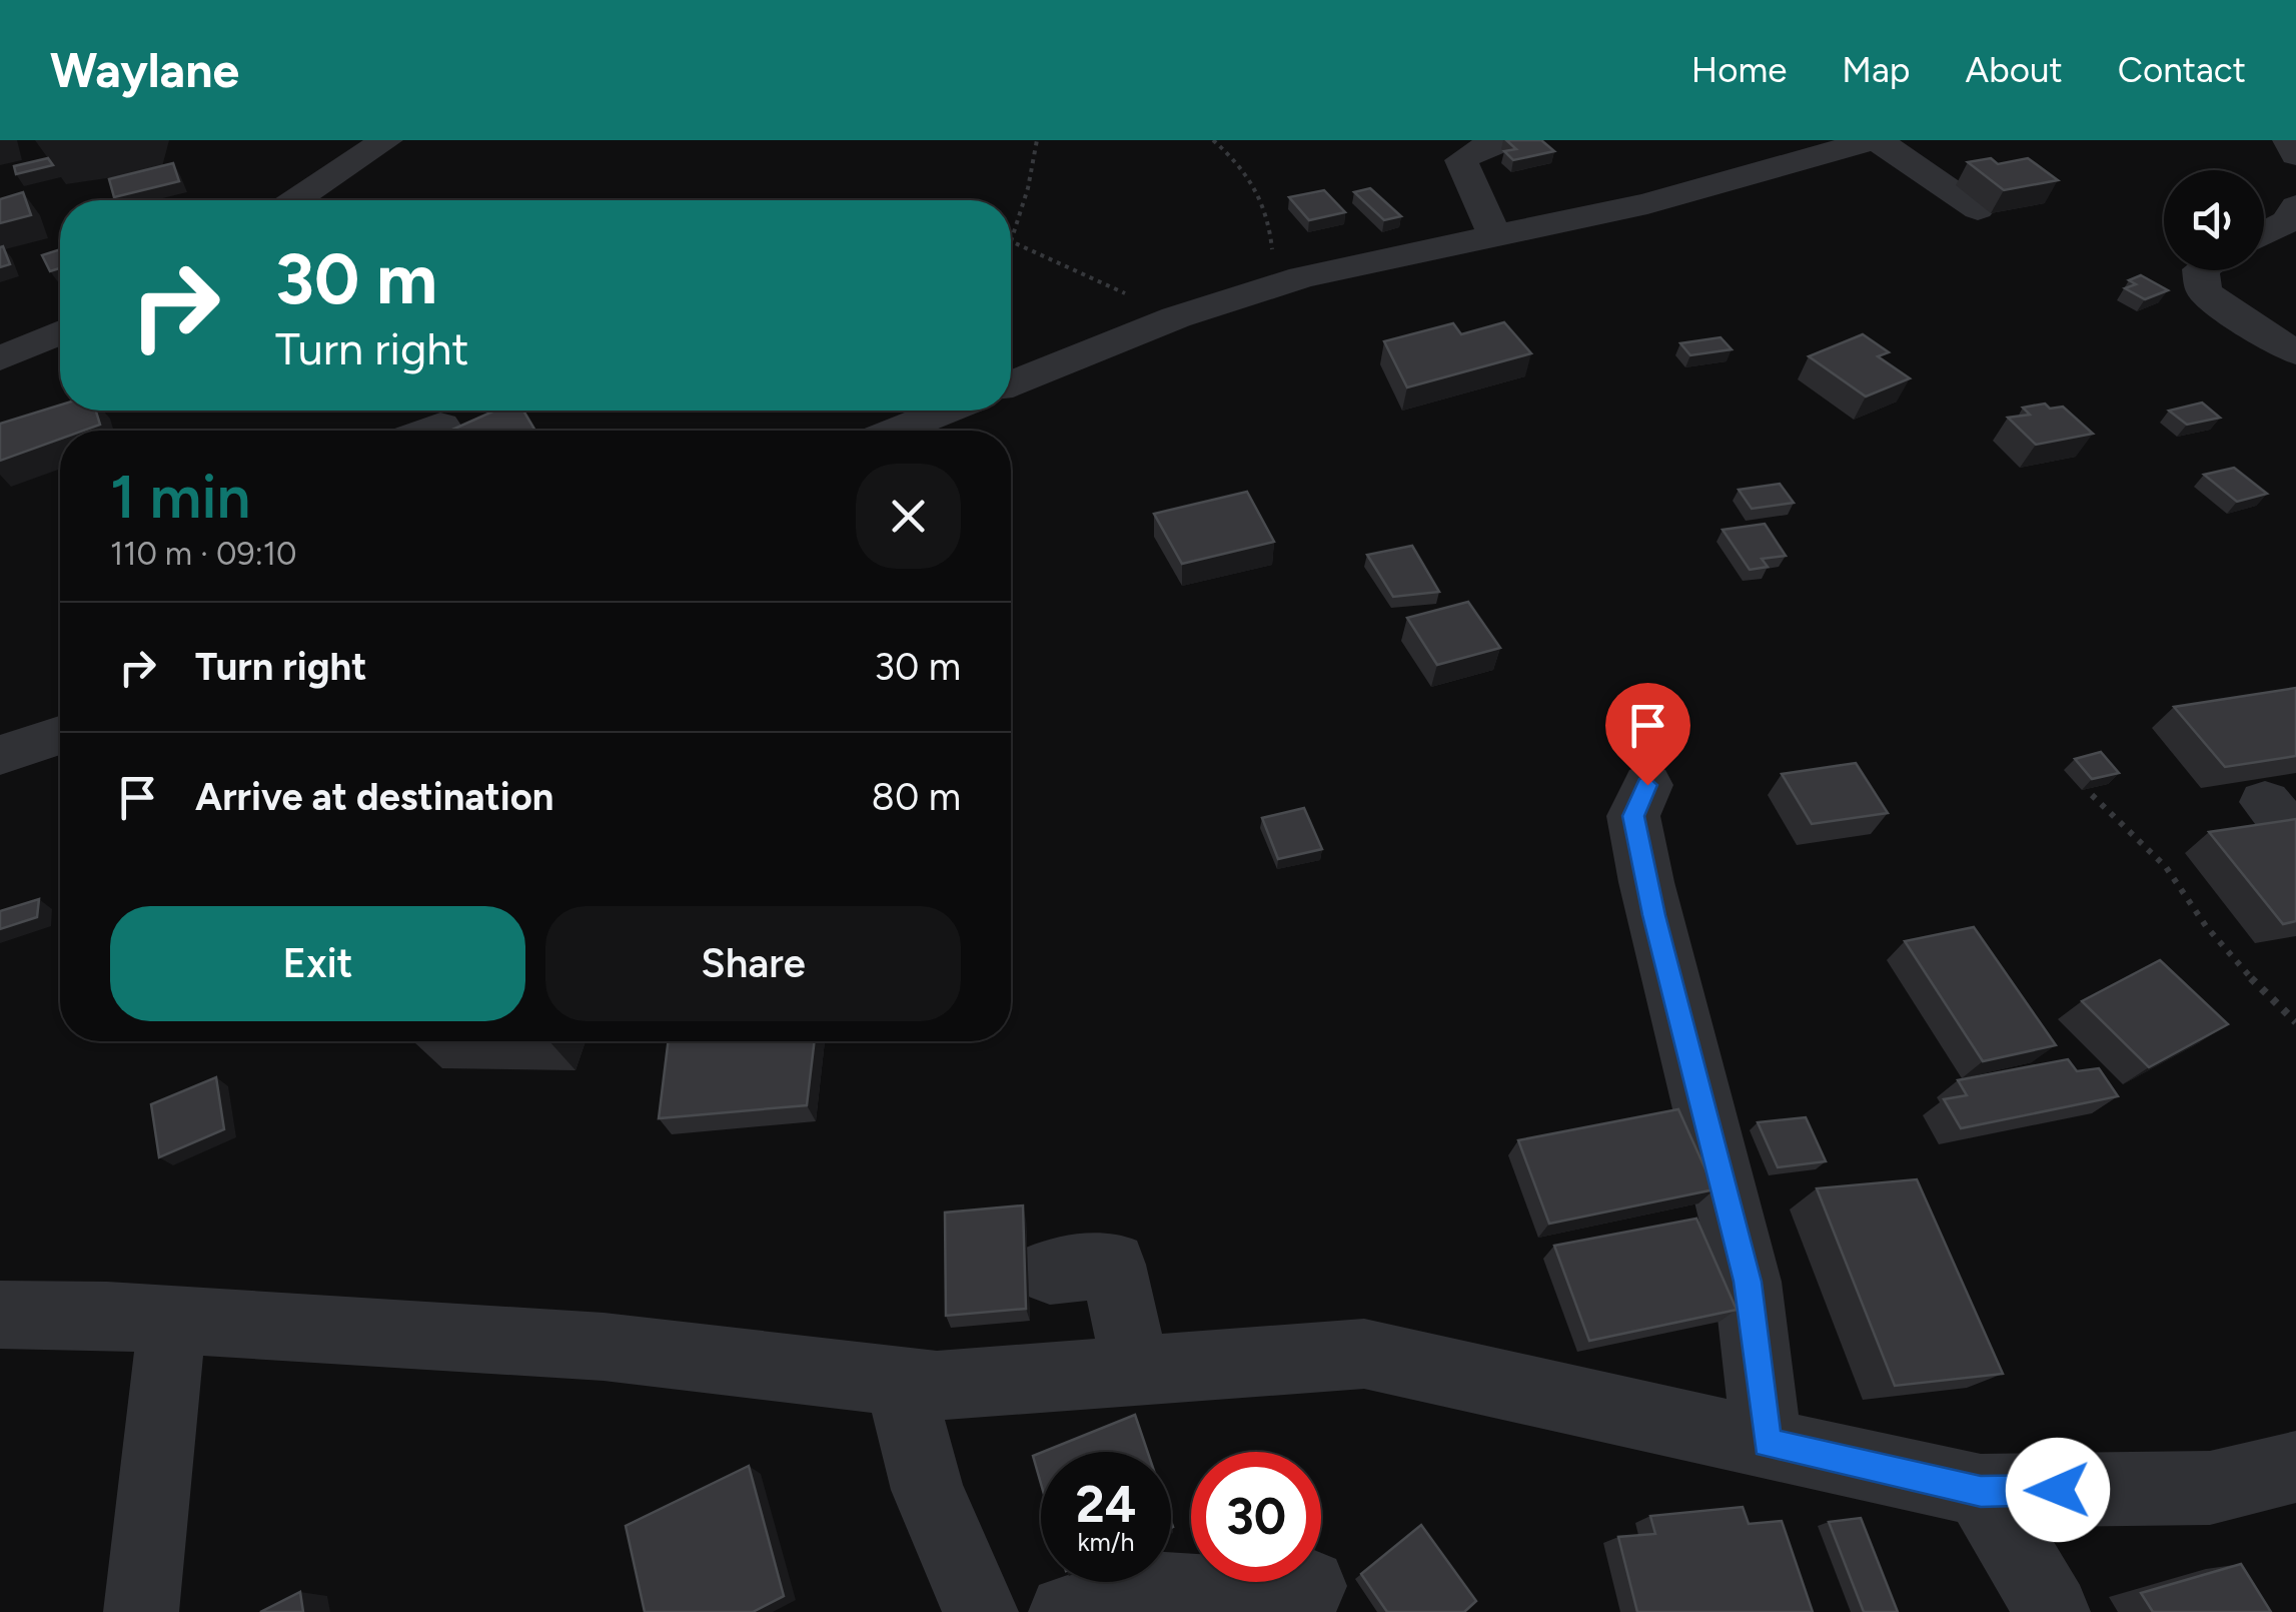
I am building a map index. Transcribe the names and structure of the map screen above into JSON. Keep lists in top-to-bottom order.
{
  "page": {
    "header": "Waylane",
    "nav": [
      "Home",
      "Map",
      "About",
      "Contact"
    ],
    "turn": ["30 m", "Turn right"],
    "heading": ["1 min", "110 m · 09:10"],
    "list": [
      {
        "name": "Turn right",
        "value": "30 m"
      },
      {
        "name": "Arrive at destination",
        "value": "80 m"
      }
    ],
    "buttons": ["Exit", "Share"],
    "speed": "24 km/h",
    "limit": "30"
  }
}
